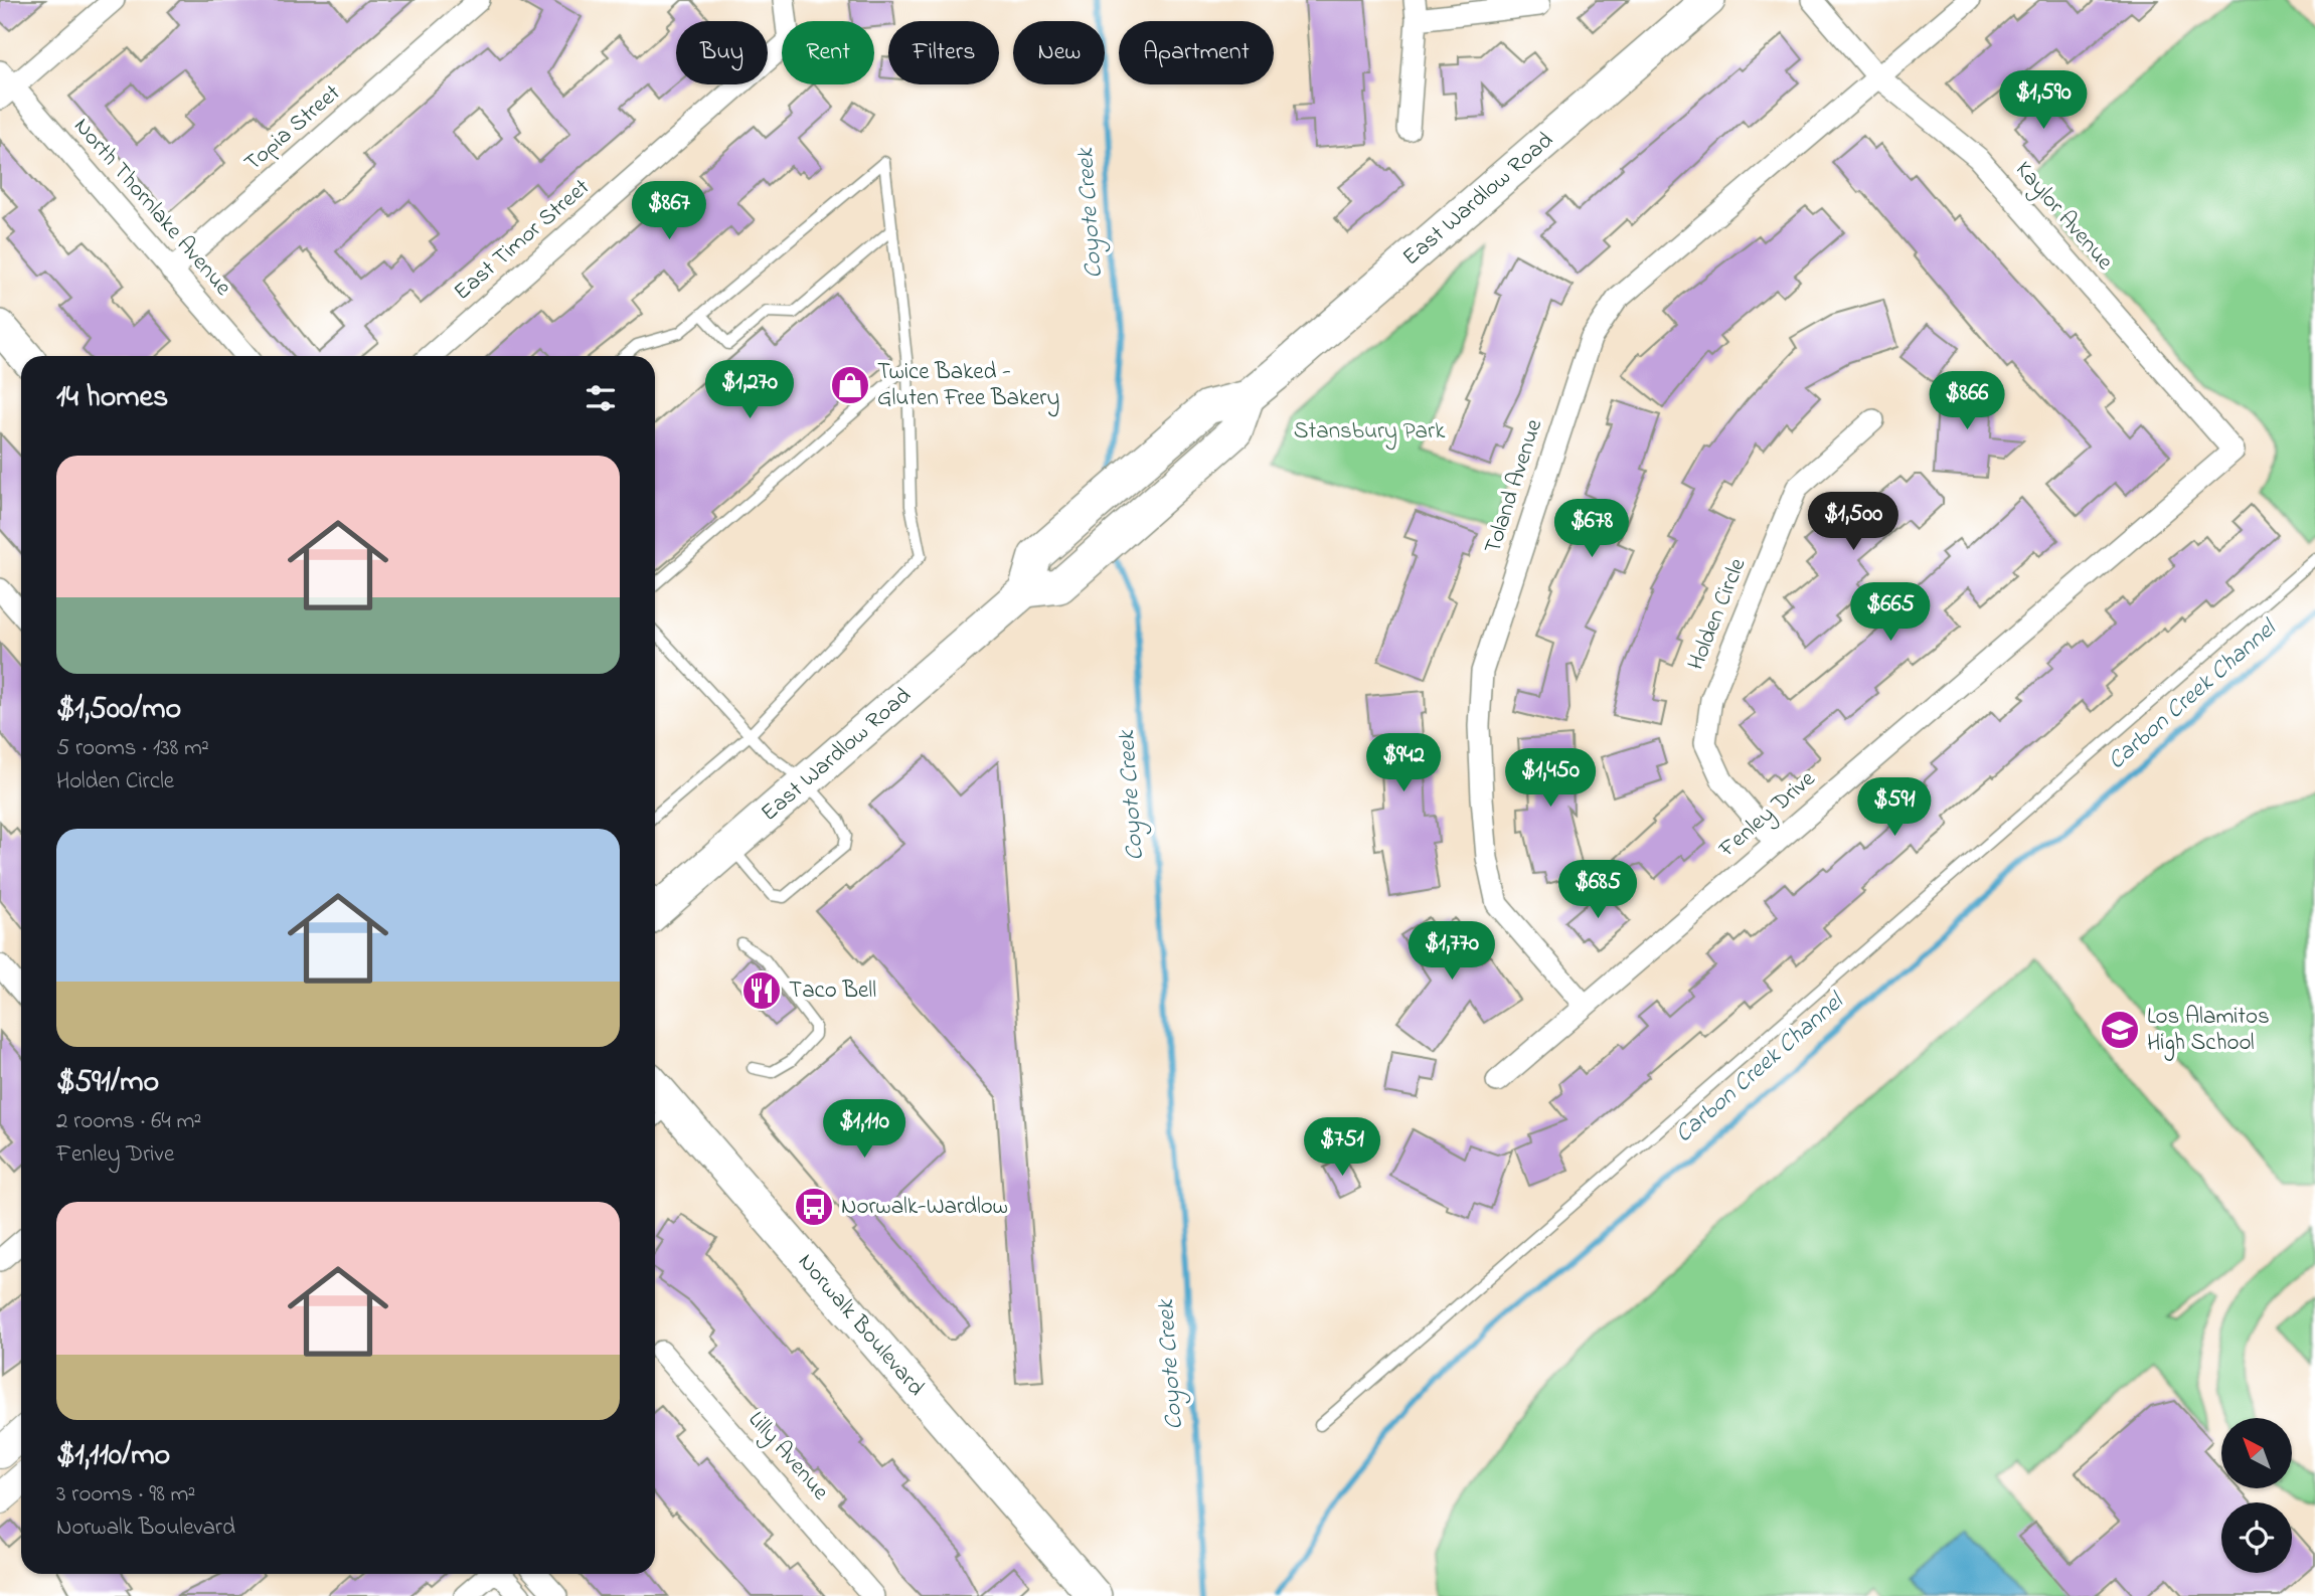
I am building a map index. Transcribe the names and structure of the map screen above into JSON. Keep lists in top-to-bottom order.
{
  "streets": {
    "main road": ["East Wardlow Road", "Norwalk Boulevard"],
    "street": [
      "Topia Street",
      "North Thornlake Avenue",
      "Kaylor Avenue",
      "East Timor Street",
      "Toland Avenue",
      "Holden Circle",
      "Fenley Drive",
      "Lilly Avenue"
    ]
  },
  "crossings": [
    ["Topia Street", "North Thornlake Avenue"],
    ["Kaylor Avenue", "Toland Avenue"],
    ["Kaylor Avenue", "Fenley Drive"],
    ["Toland Avenue", "Fenley Drive"],
    ["Holden Circle", "Fenley Drive"]
  ],
  "water": ["Coyote Creek", "Carbon Creek Channel"],
  "parks": ["Stansbury Park"],
  "places": {
    "shop": ["Twice Baked - Gluten Free Bakery"],
    "restaurant": ["Taco Bell"],
    "school or university": ["Los Alamitos High School"],
    "bus stop": ["Norwalk-Wardlow"]
  },
  "north": "top left",
  "page": {
    "chip": [
      "Buy",
      "Rent",
      "Filters",
      "New",
      "Apartment"
    ],
    "price": [
      "$1,590",
      "$867",
      "$1,270",
      "$866",
      "$1,500",
      "$678",
      "$665",
      "$942",
      "$1,450",
      "$591",
      "$685",
      "$1,770",
      "$1,110",
      "$751"
    ],
    "heading": "14 homes",
    "list": [
      {
        "name": "$1,500/mo",
        "note": "5 rooms · 138 m² · Holden Circle"
      },
      {
        "name": "$591/mo",
        "note": "2 rooms · 64 m² · Fenley Drive"
      },
      {
        "name": "$1,110/mo",
        "note": "3 rooms · 98 m² · Norwalk Boulevard"
      }
    ]
  }
}
